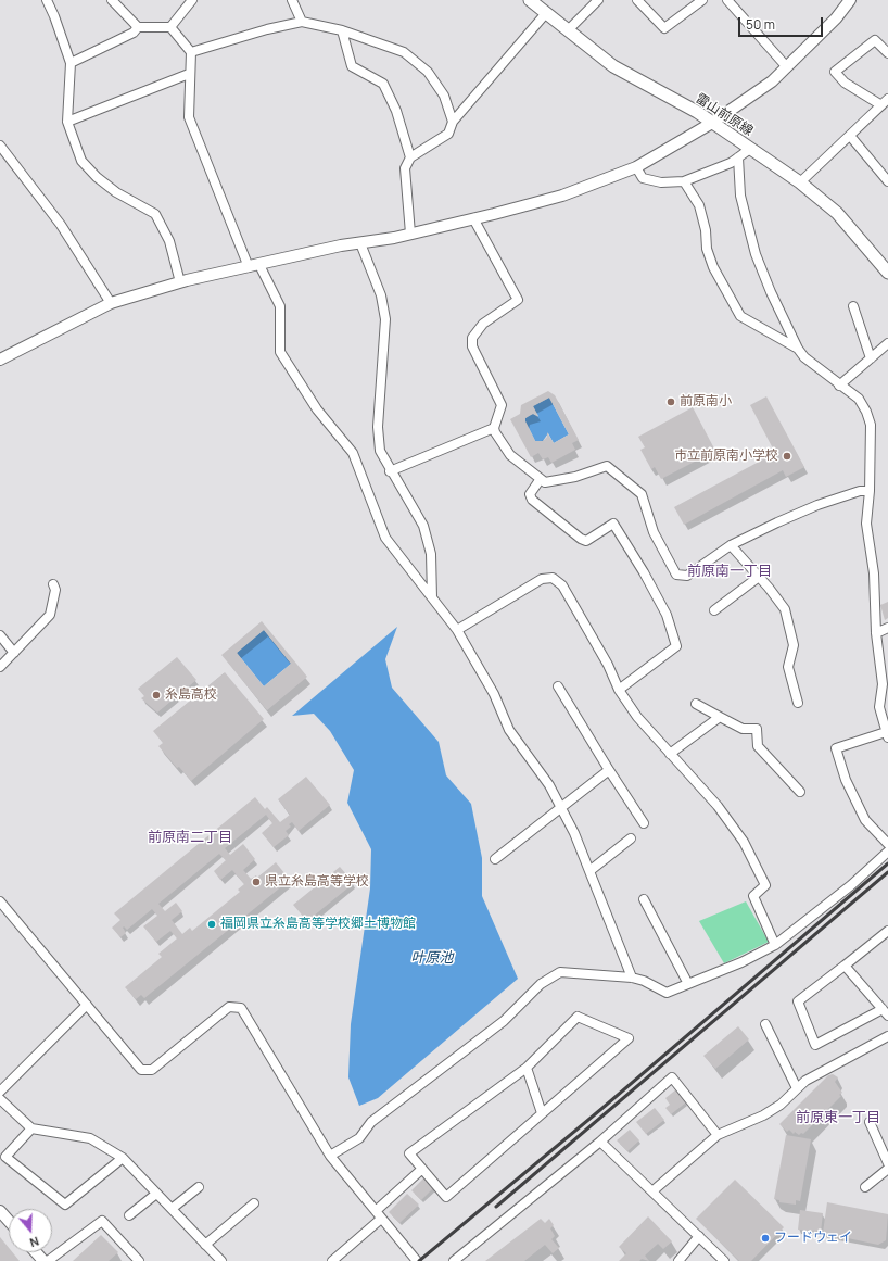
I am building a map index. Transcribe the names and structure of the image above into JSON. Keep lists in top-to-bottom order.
{
  "streets": {
    "main road": ["雷山前原線"]
  },
  "districts": ["前原南一丁目", "前原南二丁目", "前原東一丁目"],
  "water": ["叶原池"],
  "places": [
    "前原南小",
    "市立前原南小学校",
    "糸島高校",
    "県立糸島高等学校",
    "福岡県立糸島高等学校郷土博物館",
    "フードウェイ"
  ],
  "scale_bar": "50 m",
  "north": "bottom"
}
